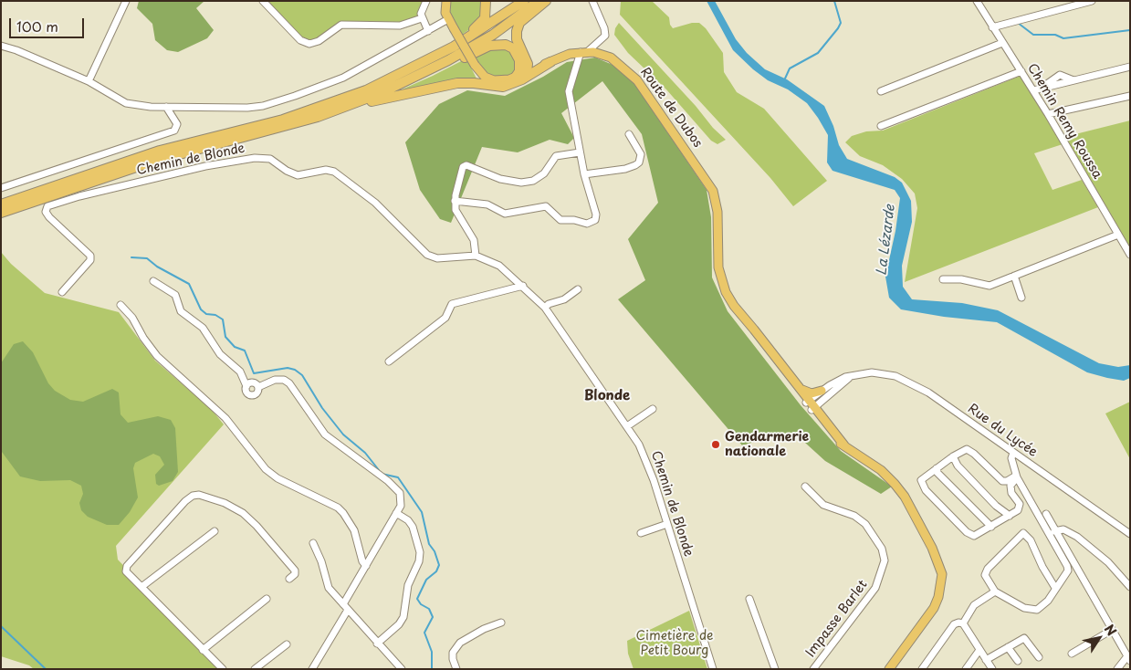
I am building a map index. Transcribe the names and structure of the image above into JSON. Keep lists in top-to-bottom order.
{
  "streets": {
    "main road": ["Route de Dubos"],
    "street": [
      "Chemin Remy Roussa",
      "Chemin de Blonde",
      "Rue du Lycée",
      "Impasse Barlet"
    ]
  },
  "crossings": [
    ["Route de Dubos", "Rue du Lycée"]
  ],
  "districts": ["Blonde"],
  "water": ["La Lézarde"],
  "parks": ["Cimetière de Petit Bourg"],
  "places": ["Gendarmerie nationale"],
  "scale_bar": "100 m",
  "north": "top right"
}
